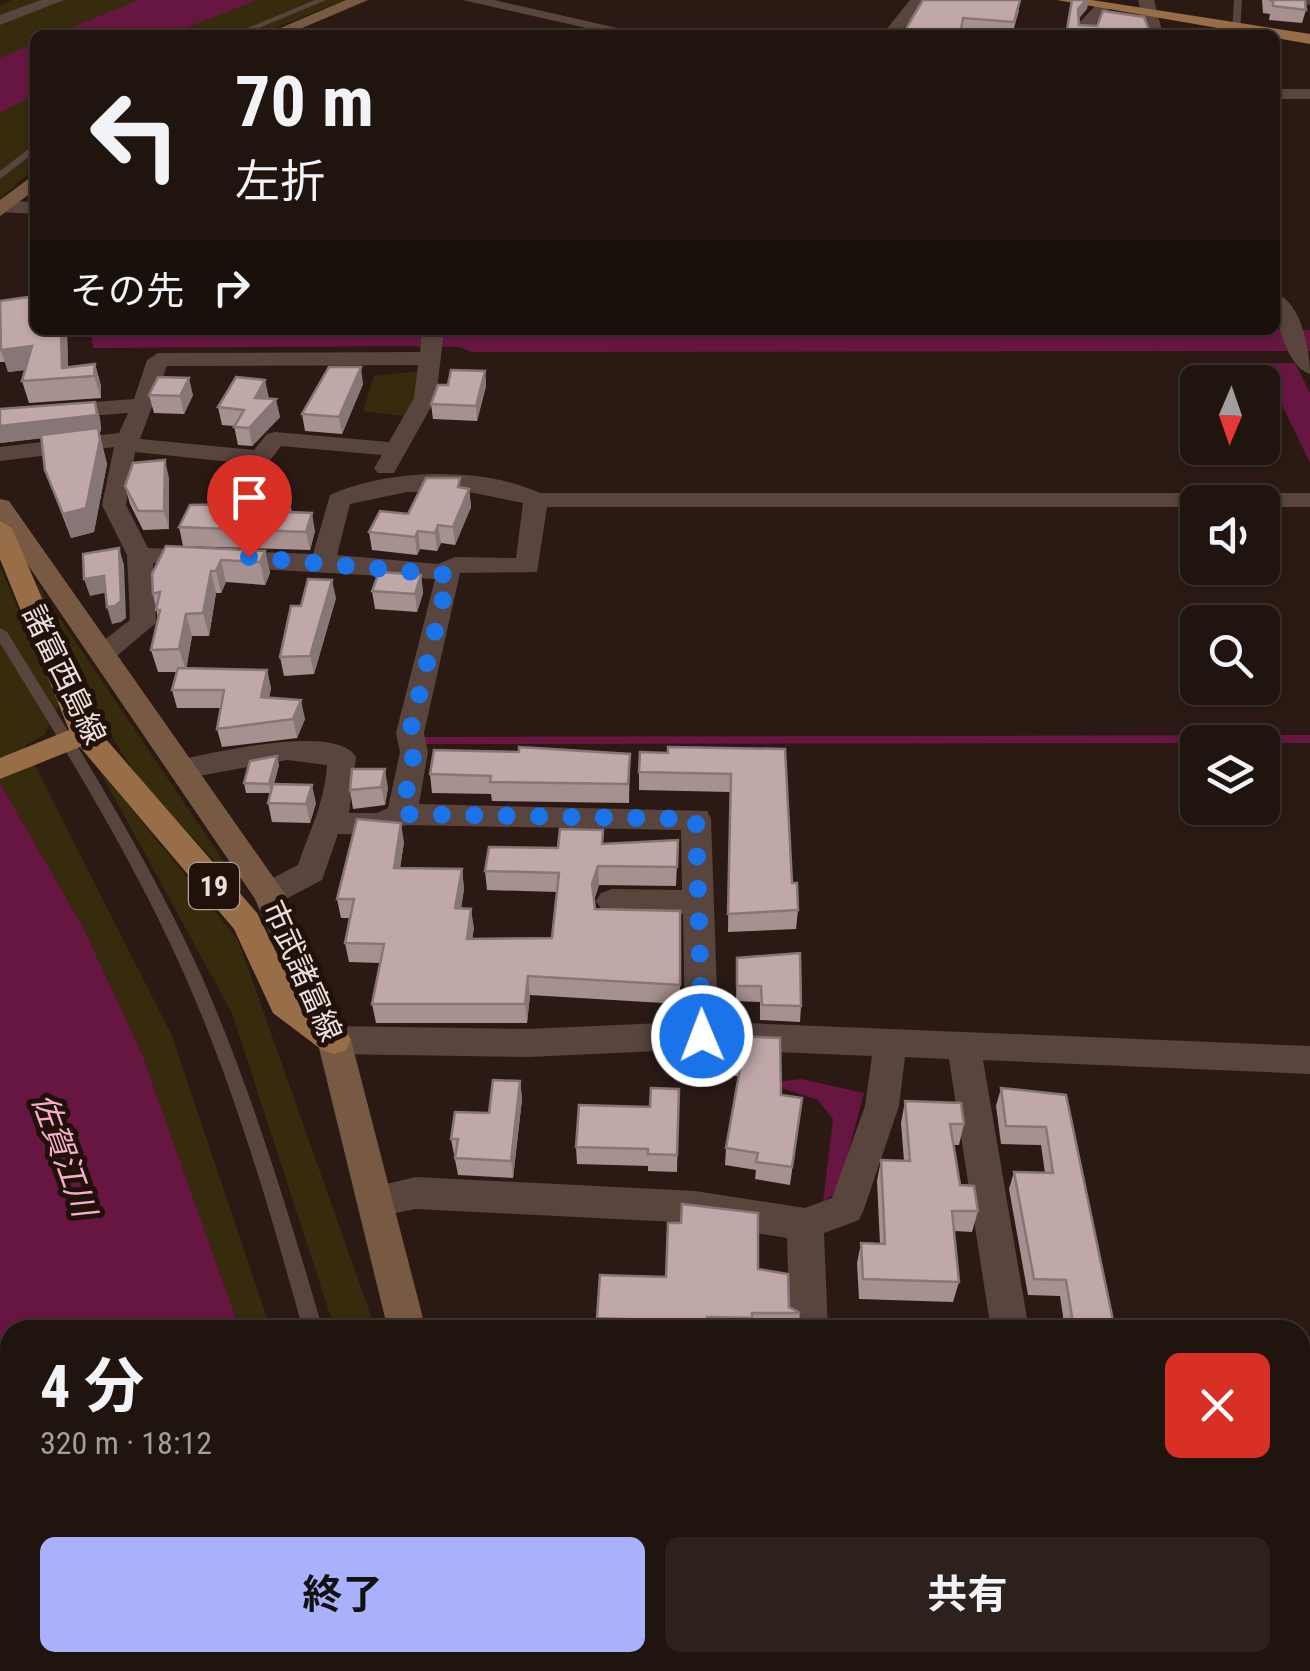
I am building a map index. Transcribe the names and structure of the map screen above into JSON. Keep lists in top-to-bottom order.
{
  "streets": {
    "main road": ["諸富西島線", "19", "市武諸富線"]
  },
  "crossings": [
    ["諸富西島線", "市武諸富線"]
  ],
  "water": ["佐賀江川"],
  "north": "bottom",
  "page": {
    "turn": ["70 m", "左折"],
    "then": "その先",
    "heading": ["4 分", "320 m · 18:12"],
    "buttons": ["終了", "共有"]
  }
}
